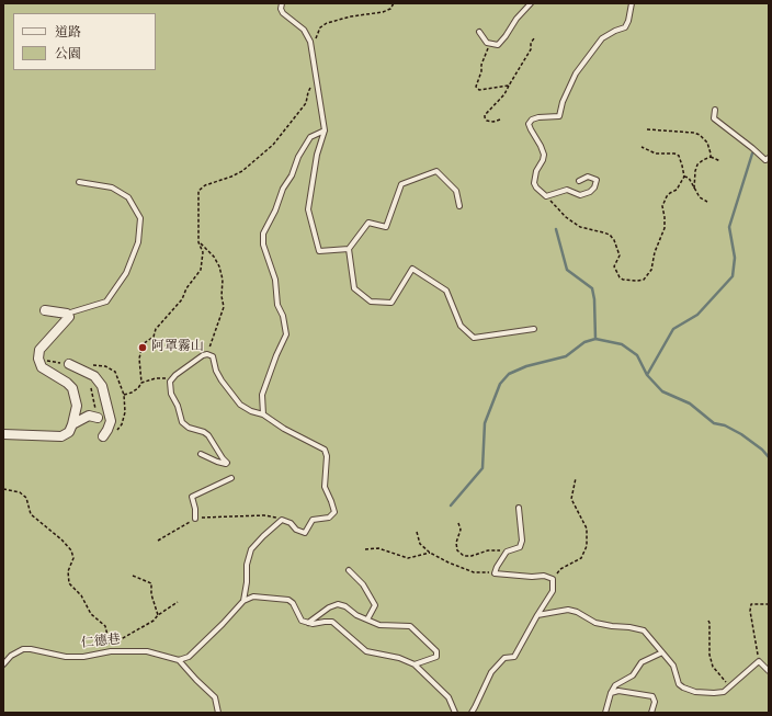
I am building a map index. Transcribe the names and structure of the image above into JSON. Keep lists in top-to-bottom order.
{
  "streets": {
    "lane": ["仁德巷"]
  },
  "places": ["阿罩霧山"],
  "legend": ["道路", "公園"]
}
